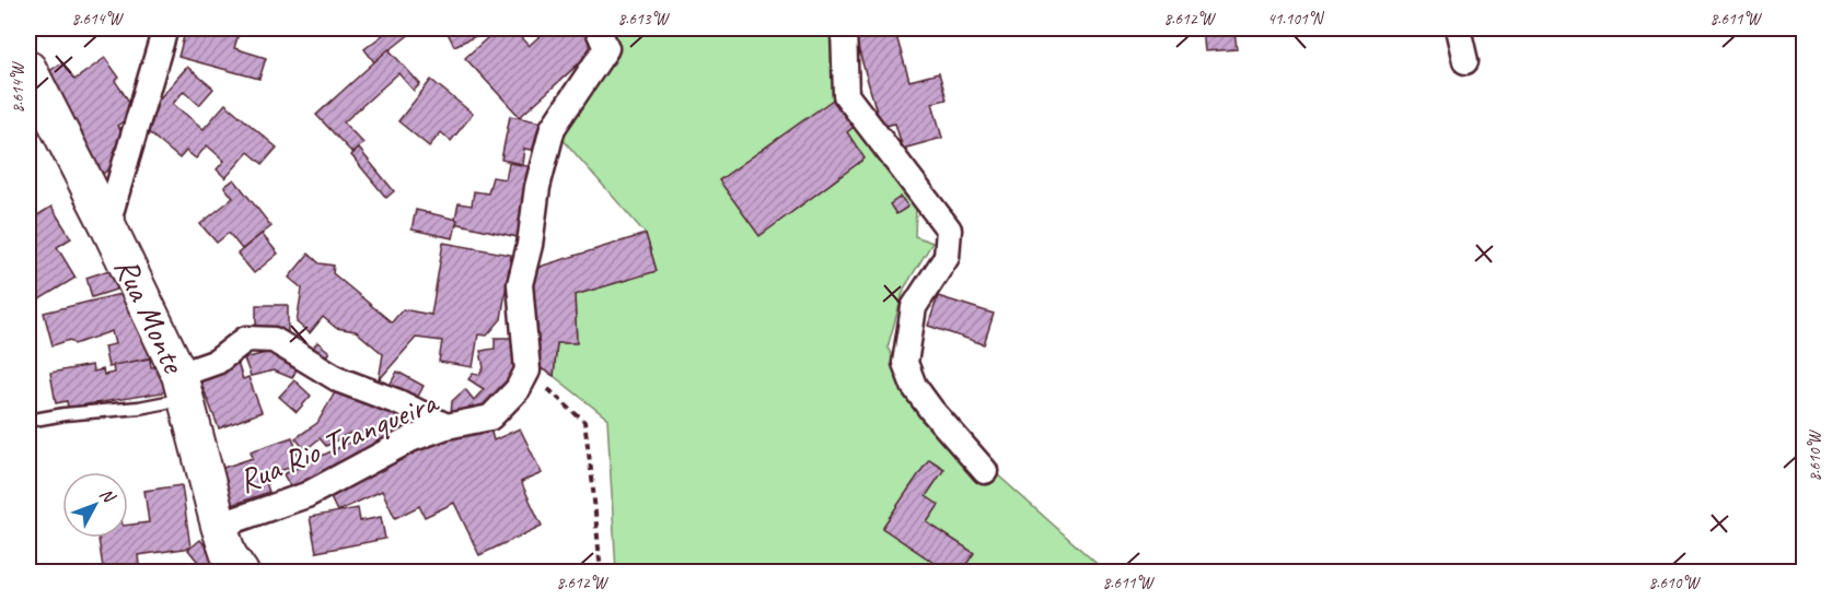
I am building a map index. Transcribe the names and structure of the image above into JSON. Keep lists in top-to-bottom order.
{
  "streets": {
    "main road": ["Rua Monte"],
    "street": ["Rua Rio Tranqueira"]
  },
  "crossings": [
    ["Rua Monte", "Rua Rio Tranqueira"]
  ],
  "north": "top right",
  "coordinates": [
    "8.614°W",
    "8.613°W",
    "8.612°W",
    "41.101°N",
    "8.611°W",
    "8.610°W"
  ]
}
